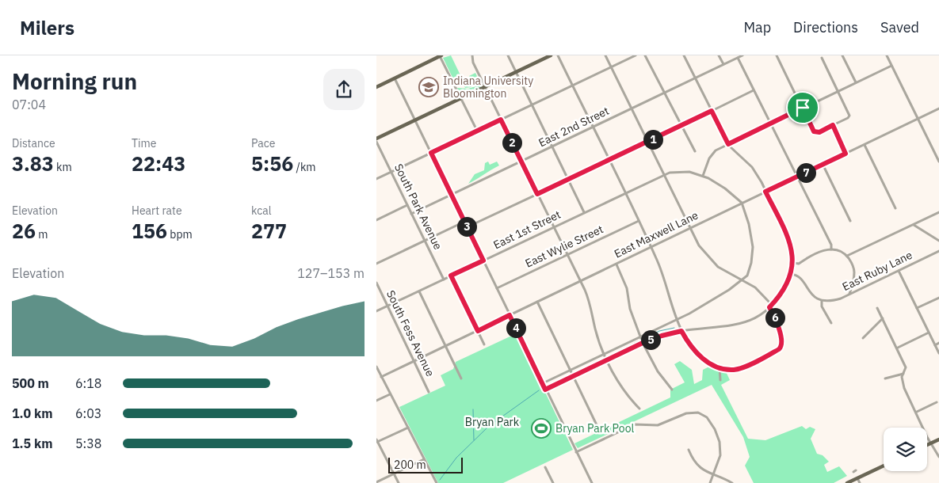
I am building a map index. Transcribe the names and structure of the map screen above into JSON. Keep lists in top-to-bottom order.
{
  "streets": {
    "street": [
      "East 2nd Street",
      "South Park Avenue",
      "East 1st Street",
      "East Maxwell Lane",
      "East Wylie Street",
      "East Ruby Lane",
      "South Fess Avenue"
    ]
  },
  "crossings": [
    ["East 2nd Street", "South Park Avenue"],
    ["South Park Avenue", "East 1st Street"],
    ["East 1st Street", "East Maxwell Lane"],
    ["East 1st Street", "South Fess Avenue"],
    ["East Maxwell Lane", "South Fess Avenue"]
  ],
  "parks": ["Bryan Park"],
  "places": {
    "school or university": ["Indiana University Bloomington"],
    "sports": ["Bryan Park Pool"]
  },
  "scale_bar": "200 m",
  "page": {
    "header": "Milers",
    "nav": ["Map", "Directions", "Saved"],
    "heading": ["Morning run", "07:04"],
    "stats": [
      ["Distance", "3.83 km"],
      ["Time", "22:43"],
      ["Pace", "5:56 /km"],
      ["Elevation", "26 m"],
      ["Heart rate", "156 bpm"],
      ["kcal", "277"]
    ],
    "pins": [
      "1",
      "2",
      "7",
      "3",
      "6",
      "4",
      "5"
    ],
    "chart": ["Elevation", "127–153 m"],
    "list": [
      {
        "name": "500 m",
        "note": "6:18"
      },
      {
        "name": "1.0 km",
        "note": "6:03"
      },
      {
        "name": "1.5 km",
        "note": "5:38"
      }
    ],
    "scale": "200 m"
  }
}
